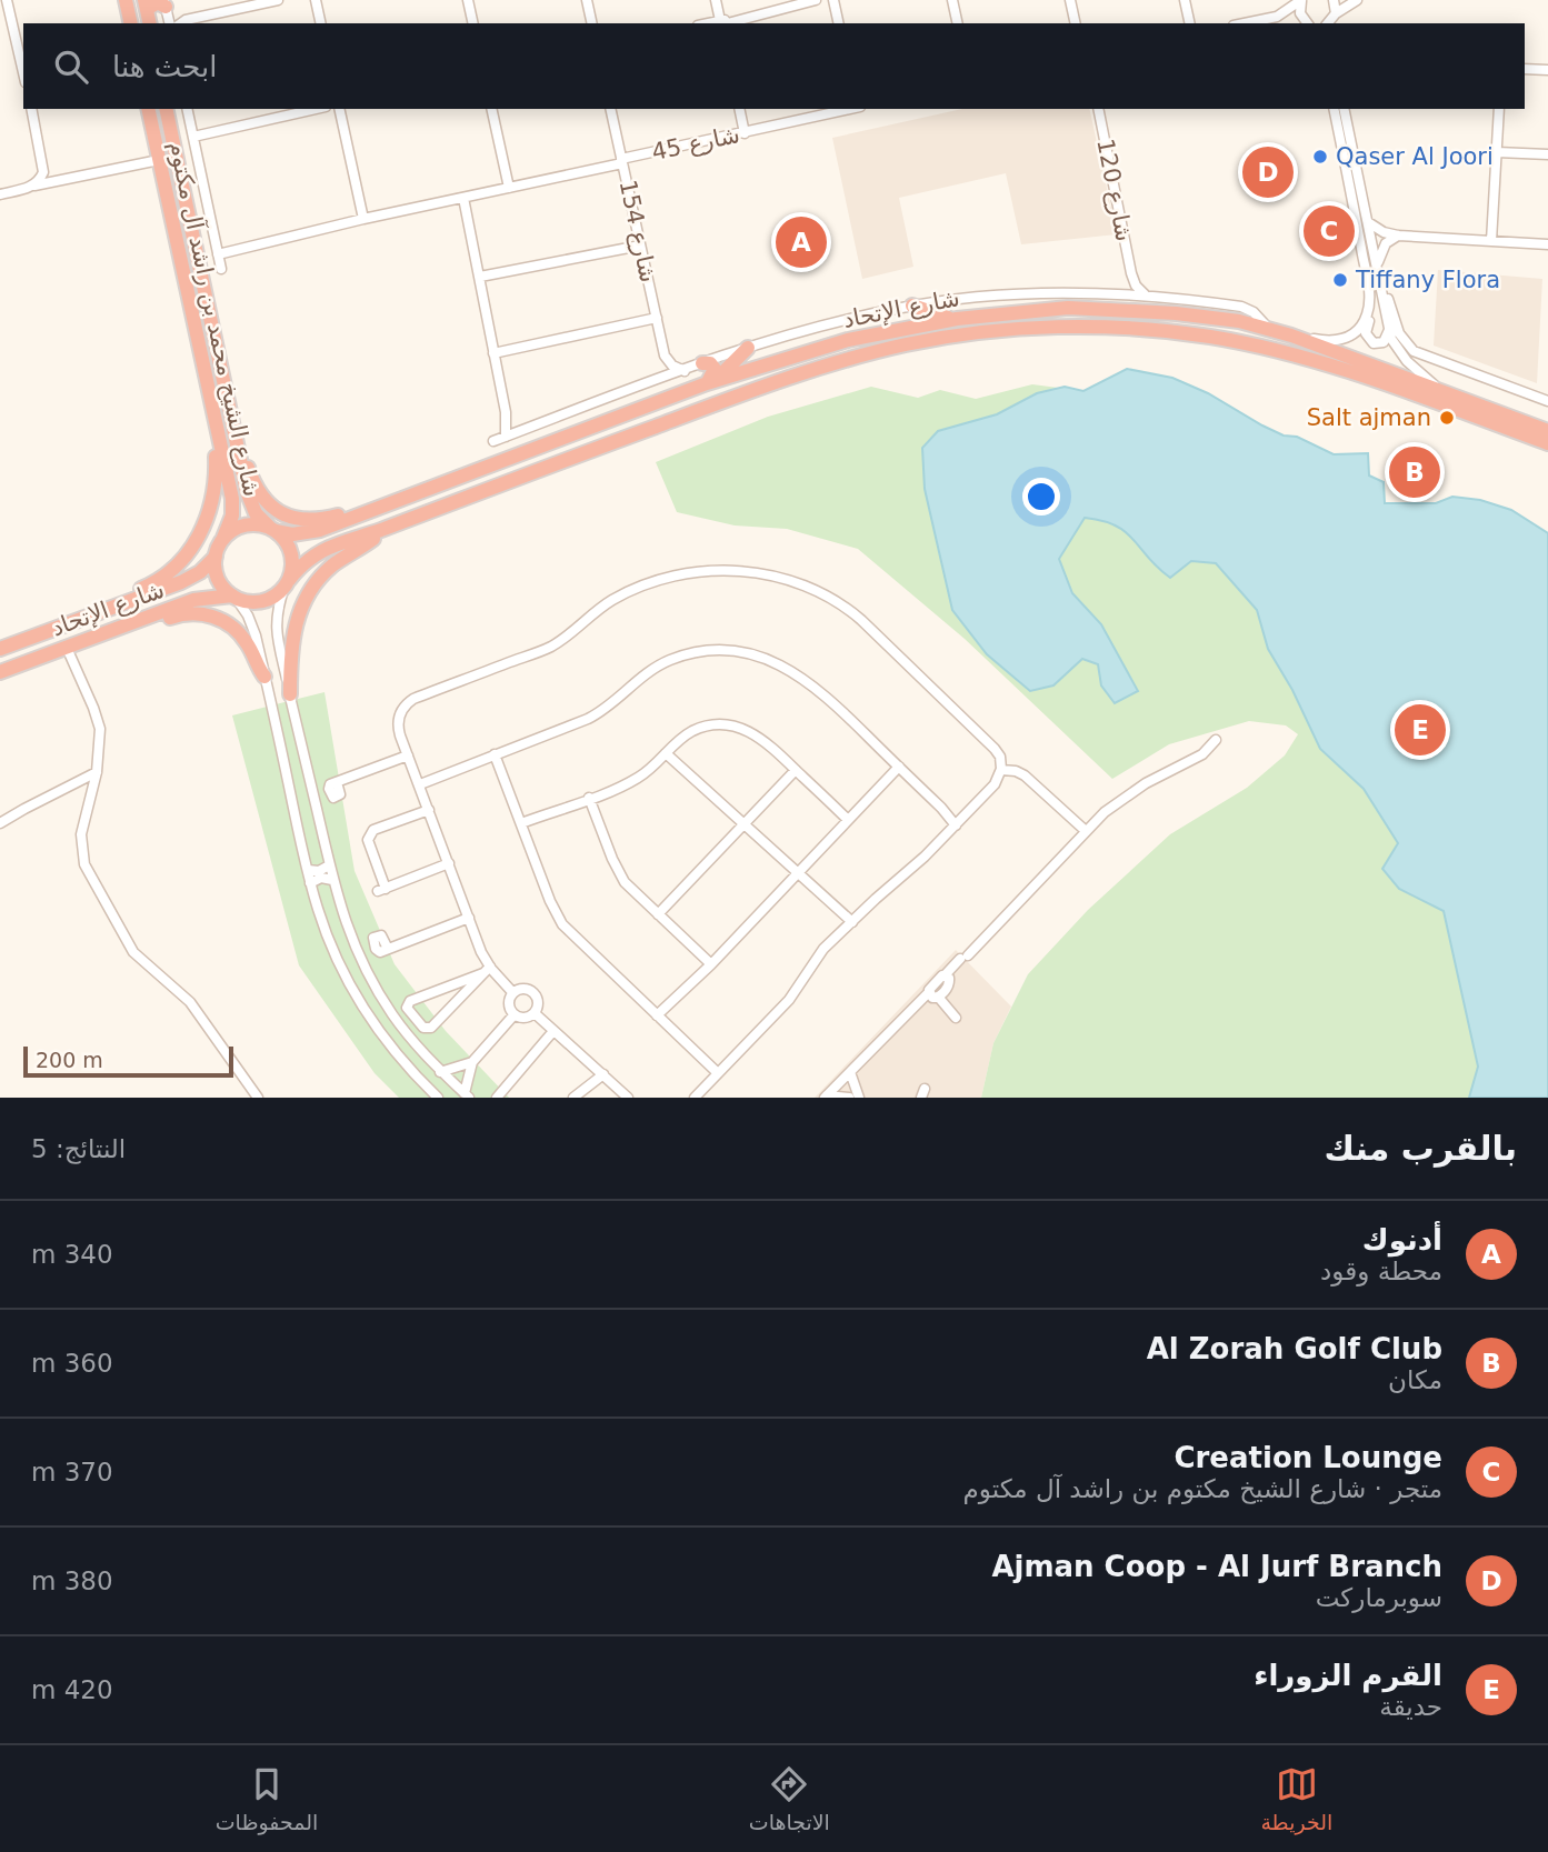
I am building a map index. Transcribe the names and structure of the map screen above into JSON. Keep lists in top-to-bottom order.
{
  "streets": {
    "highway": ["شارع الإتحاد", "شارع الشيخ محمد بن راشد آل مكتوم"],
    "street": ["شارع 45", "شارع 120", "شارع 154"]
  },
  "crossings": [
    ["شارع 45", "شارع 154"],
    ["شارع الإتحاد", "شارع الشيخ محمد بن راشد آل مكتوم"]
  ],
  "places": ["Qaser Al Joori", "Tiffany Flora", "Salt ajman"],
  "scale_bar": "200 m",
  "page": {
    "search": "ابحث هنا",
    "pins": [
      "D",
      "C",
      "A",
      "B",
      "E"
    ],
    "scale": "200 m",
    "heading": ["بالقرب منك", "النتائج: 5"],
    "list": [
      {
        "mark": "A",
        "name": "أدنوك",
        "note": "محطة وقود",
        "value": "340 m"
      },
      {
        "mark": "B",
        "name": "Al Zorah Golf Club",
        "note": "مكان",
        "value": "360 m"
      },
      {
        "mark": "C",
        "name": "Creation Lounge",
        "note": "متجر · شارع الشيخ مكتوم بن راشد آل مكتوم",
        "value": "370 m"
      },
      {
        "mark": "D",
        "name": "Ajman Coop - Al Jurf Branch",
        "note": "سوبرماركت",
        "value": "380 m"
      },
      {
        "mark": "E",
        "name": "القرم الزوراء",
        "note": "حديقة",
        "value": "420 m"
      }
    ],
    "nav": ["الخريطة", "الاتجاهات", "المحفوظات"]
  }
}
